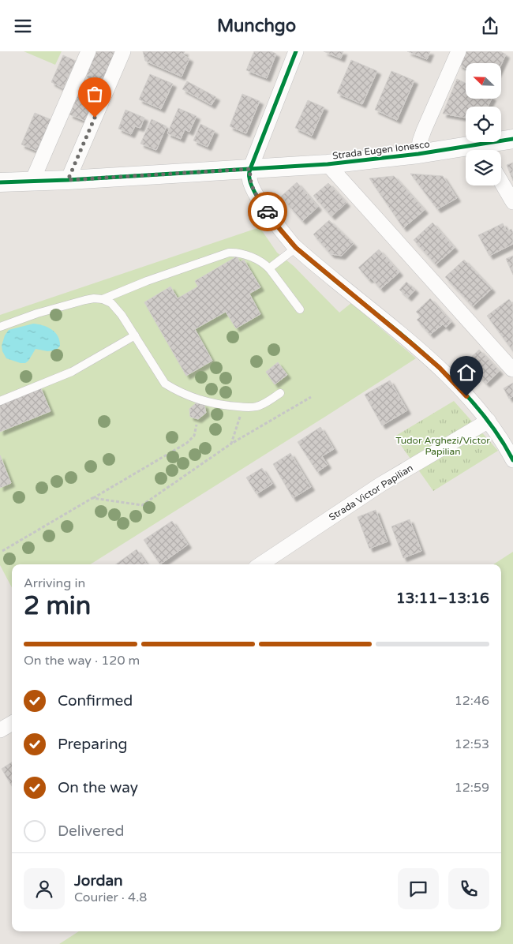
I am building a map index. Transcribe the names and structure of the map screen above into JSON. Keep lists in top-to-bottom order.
{
  "streets": {
    "street": ["Strada Eugen Ionesco", "Strada Victor Papilian"]
  },
  "parks": ["Tudor Arghezi/Victor Papilian"],
  "north": "top left",
  "page": {
    "header": "Munchgo",
    "heading": ["2 min", "Arriving in", "13:11–13:16"],
    "panel": ["Jordan", "Courier · 4.8"],
    "bar": "On the way · 120 m",
    "list": [
      ["Confirmed", "12:46"],
      ["Preparing", "12:53"],
      ["On the way", "12:59"],
      "Delivered"
    ]
  }
}
